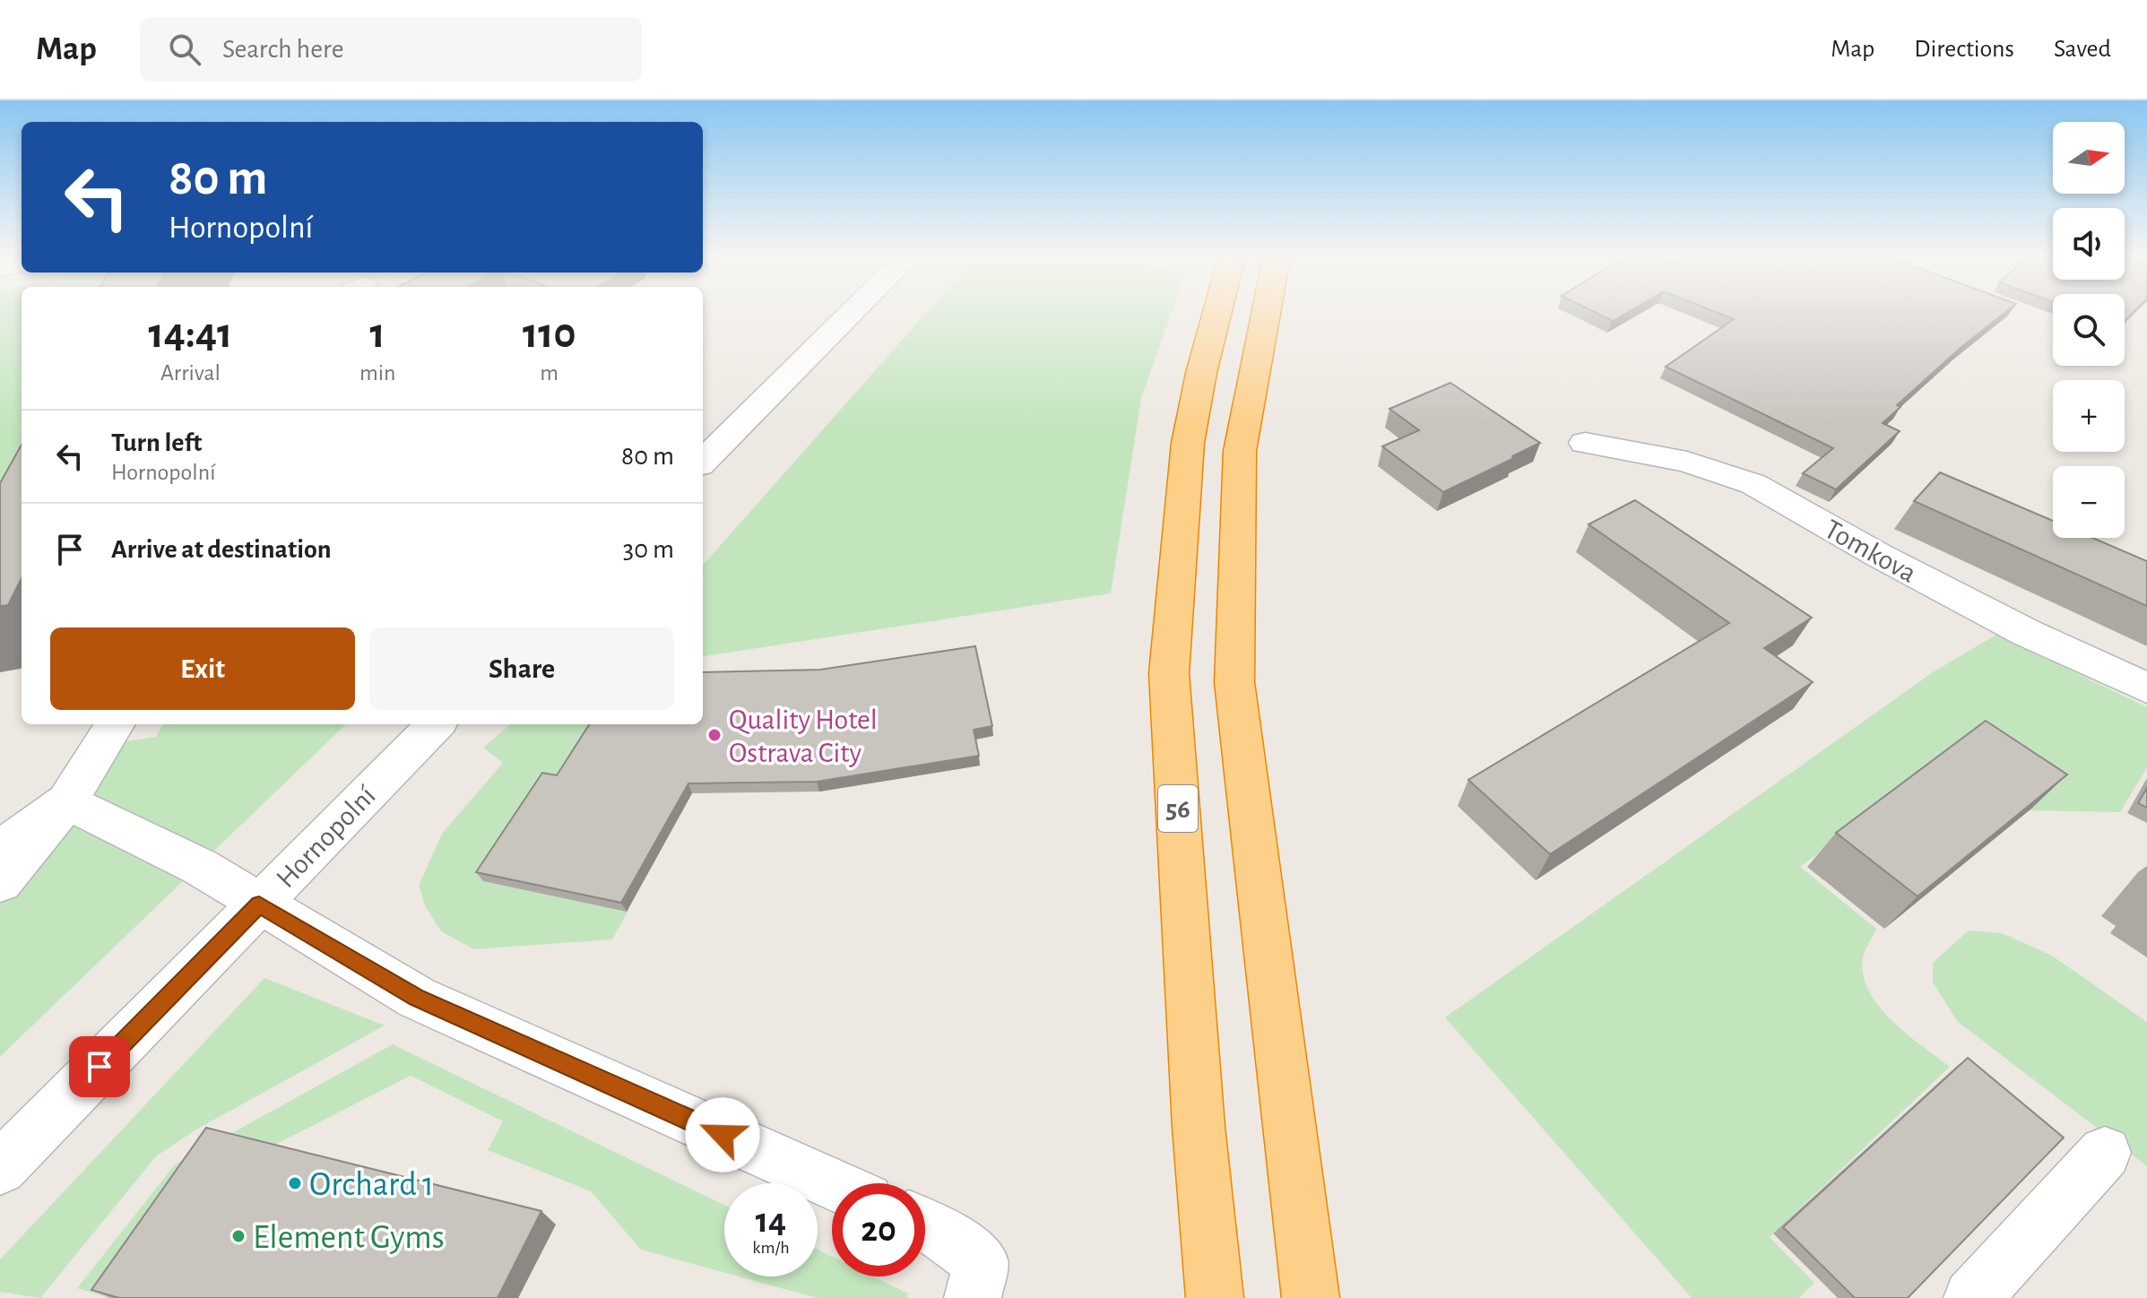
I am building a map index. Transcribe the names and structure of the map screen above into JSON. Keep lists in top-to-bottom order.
{
  "streets": {
    "highway": ["56"],
    "street": ["Tomkova", "Hornopolní"]
  },
  "places": ["Quality Hotel Ostrava City", "Orchard 1", "Element Gyms"],
  "north": "right",
  "page": {
    "header": "Map",
    "search": "Search here",
    "nav": ["Map", "Directions", "Saved"],
    "map_buttons": ["+", "−"],
    "turn": ["80 m", "Hornopolní"],
    "eta": [
      "14:41",
      "Arrival",
      "1",
      "min",
      "110",
      "m"
    ],
    "list": [
      {
        "name": "Turn left",
        "note": "Hornopolní",
        "value": "80 m"
      },
      {
        "name": "Arrive at destination",
        "value": "30 m"
      }
    ],
    "buttons": ["Exit", "Share"],
    "speed": "14 km/h",
    "limit": "20"
  }
}
